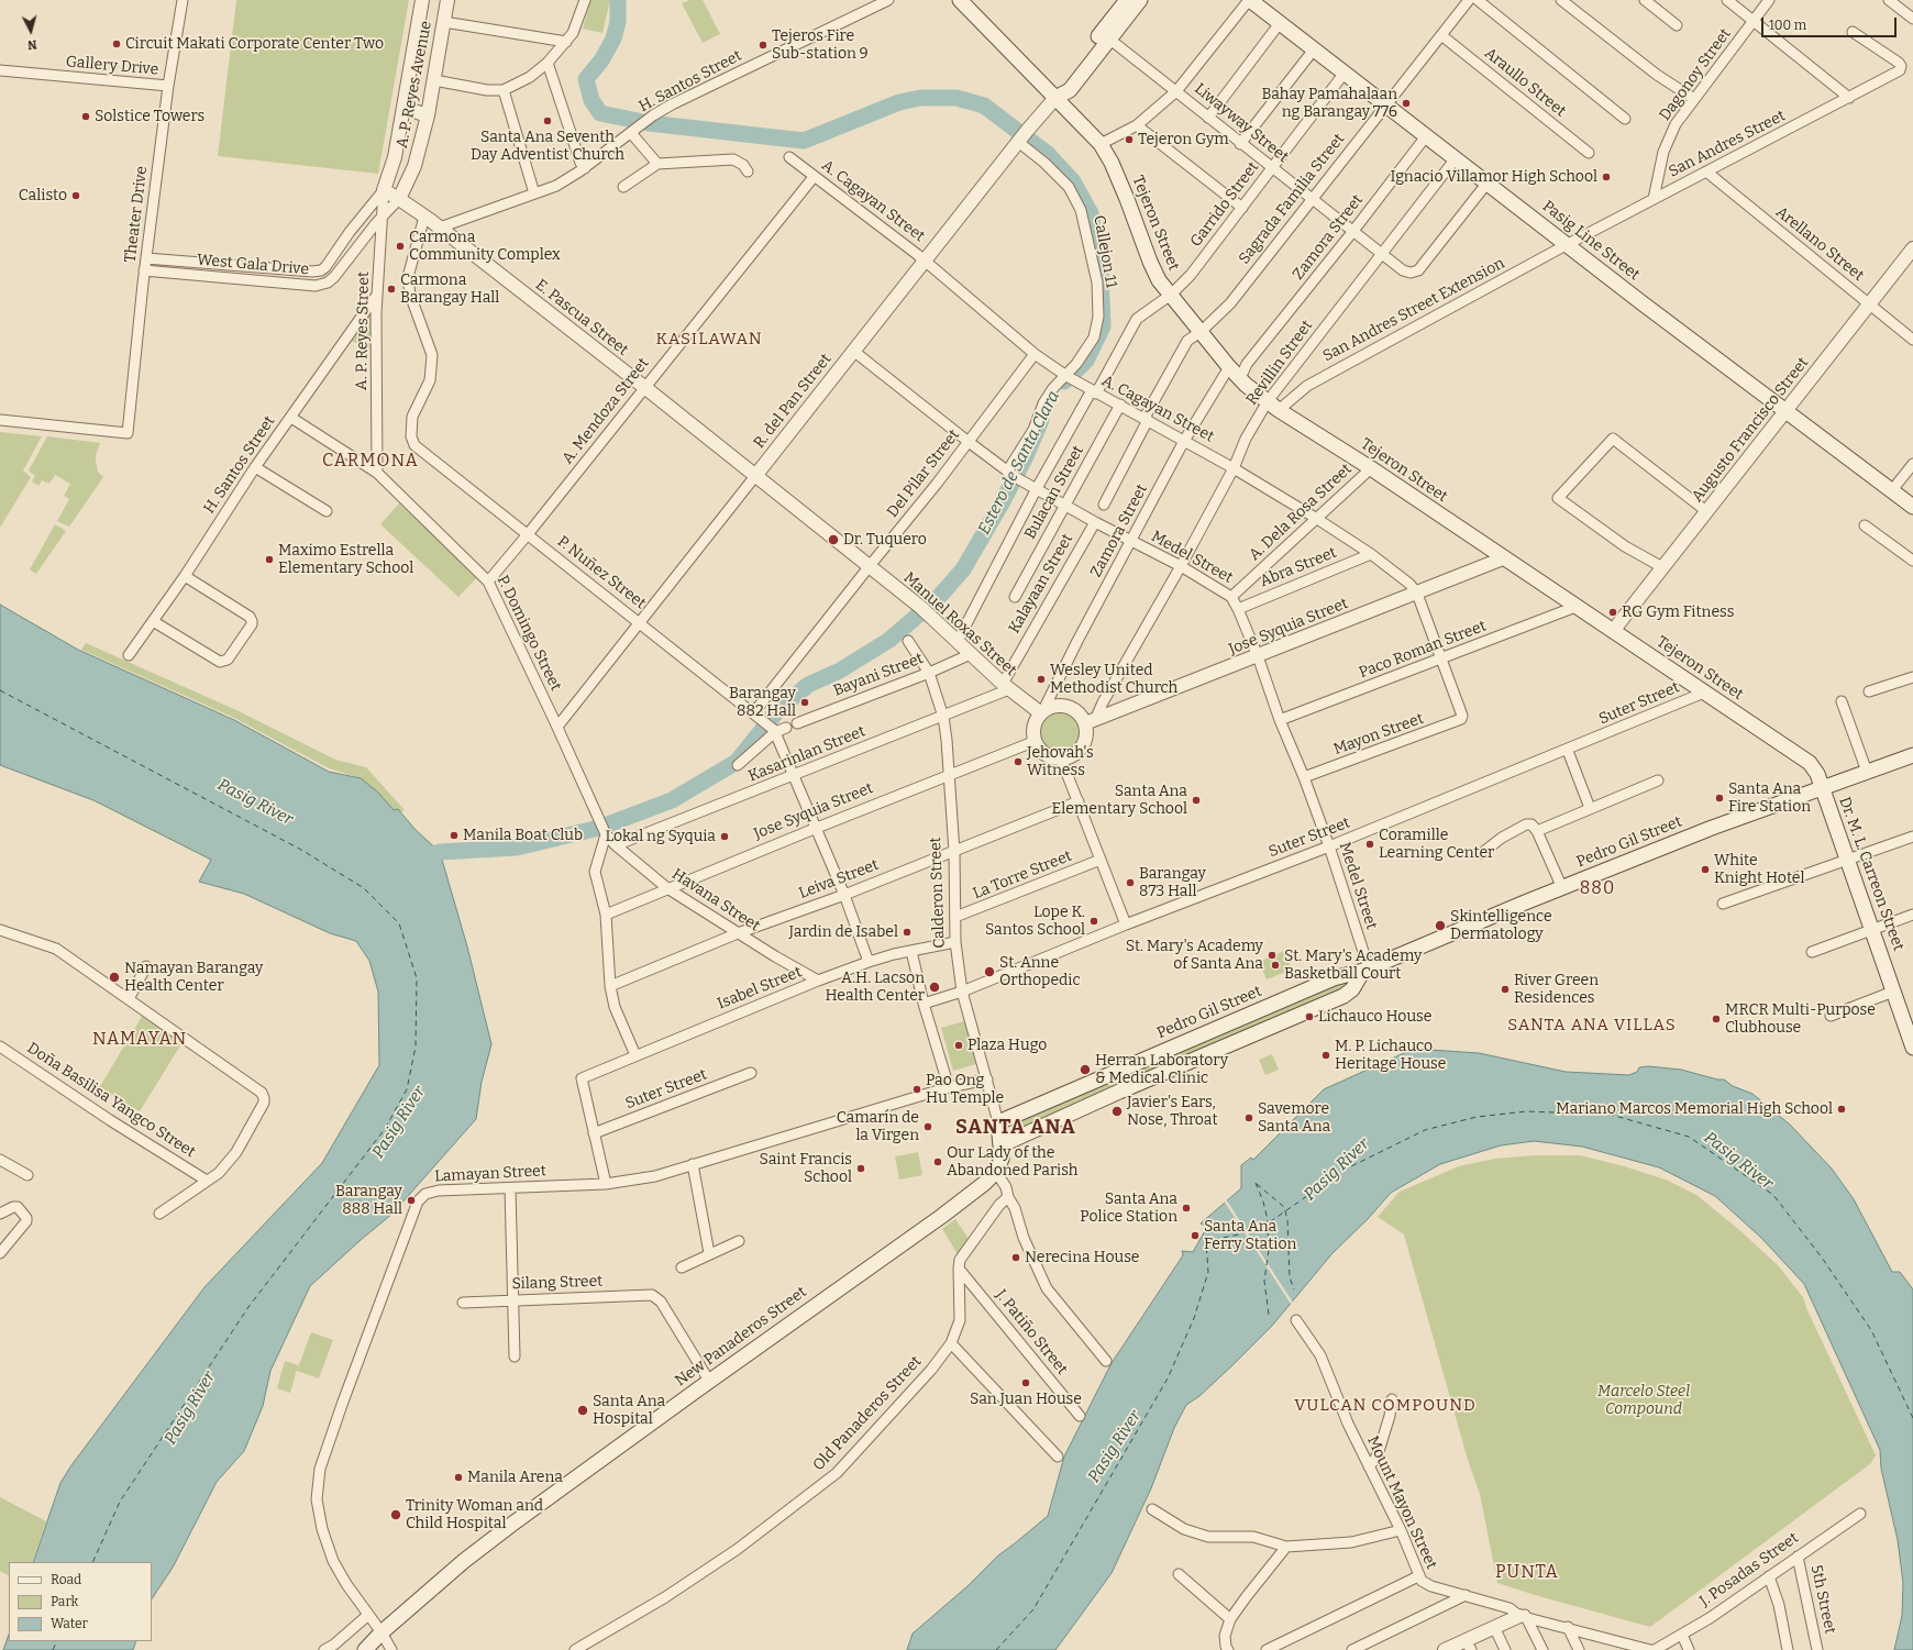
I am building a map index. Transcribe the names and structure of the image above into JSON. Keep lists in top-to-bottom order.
{
  "streets": {
    "main road": [
      "Tejeron Street",
      "Pasig Line Street",
      "Pedro Gil Street",
      "Dr. M. L. Carreon Street",
      "Calderon Street",
      "New Panaderos Street"
    ],
    "street": [
      "Gallery Drive",
      "Dagonoy Street",
      "H. Santos Street",
      "Araullo Street",
      "A. P. Reyes Avenue",
      "Liwayway Street",
      "San Andres Street",
      "Sagrada Familia Street",
      "A. Cagayan Street",
      "Garrido Street",
      "Theater Drive",
      "Zamora Street",
      "Arellano Street",
      "Callejon 11",
      "West Gala Drive",
      "San Andres Street Extension",
      "E. Pascua Street",
      "A. P. Reyes Street",
      "Revillin Street",
      "R. del Pan Street",
      "A. Mendoza Street",
      "Augusto Francisco Street",
      "Del Pilar Street",
      "Bulacan Street",
      "A. Dela Rosa Street",
      "Medel Street",
      "Abra Street",
      "P. Nuñez Street",
      "Kalayaan Street",
      "Manuel Roxas Street",
      "Jose Syquia Street",
      "P. Domingo Street",
      "Paco Roman Street",
      "Bayani Street",
      "Suter Street",
      "Mayon Street",
      "Kasarinlan Street",
      "La Torre Street",
      "Leiva Street",
      "Havana Street",
      "Isabel Street",
      "Doña Basilisa Yangco Street",
      "Lamayan Street",
      "Silang Street",
      "J. Patiño Street",
      "Old Panaderos Street",
      "Mount Mayon Street",
      "J. Posadas Street",
      "5th Street"
    ]
  },
  "crossings": [
    ["Gallery Drive", "Theater Drive"],
    ["Dagonoy Street", "San Andres Street"],
    ["H. Santos Street", "E. Pascua Street"],
    ["H. Santos Street", "A. P. Reyes Street"],
    ["H. Santos Street", "P. Nuñez Street"],
    ["H. Santos Street", "P. Domingo Street"],
    ["Araullo Street", "Sagrada Familia Street"],
    ["A. P. Reyes Avenue", "West Gala Drive"],
    ["A. P. Reyes Avenue", "E. Pascua Street"],
    ["A. P. Reyes Avenue", "A. P. Reyes Street"],
    ["Liwayway Street", "Sagrada Familia Street"],
    ["Liwayway Street", "Garrido Street"],
    ["Liwayway Street", "Zamora Street"],
    ["Liwayway Street", "Pasig Line Street"],
    ["Liwayway Street", "Revillin Street"],
    ["San Andres Street", "Pasig Line Street"],
    ["San Andres Street", "Arellano Street"],
    ["San Andres Street", "San Andres Street Extension"],
    ["Sagrada Familia Street", "A. Cagayan Street"],
    ["Sagrada Familia Street", "Tejeron Street"],
    ["Sagrada Familia Street", "Pasig Line Street"],
    ["A. Cagayan Street", "Garrido Street"],
    ["A. Cagayan Street", "Zamora Street"],
    ["A. Cagayan Street", "Callejon 11"],
    ["A. Cagayan Street", "Revillin Street"],
    ["A. Cagayan Street", "R. del Pan Street"],
    ["A. Cagayan Street", "A. Mendoza Street"],
    ["A. Cagayan Street", "Del Pilar Street"],
    ["A. Cagayan Street", "Bulacan Street"],
    ["A. Cagayan Street", "A. Dela Rosa Street"],
    ["A. Cagayan Street", "Abra Street"],
    ["A. Cagayan Street", "Jose Syquia Street"],
    ["A. Cagayan Street", "Paco Roman Street"],
    ["A. Cagayan Street", "Mayon Street"],
    ["Garrido Street", "Tejeron Street"],
    ["Garrido Street", "Pasig Line Street"],
    ["Garrido Street", "Medel Street"],
    ["Garrido Street", "Manuel Roxas Street"],
    ["Theater Drive", "West Gala Drive"],
    ["Tejeron Street", "Zamora Street"],
    ["Tejeron Street", "San Andres Street Extension"],
    ["Tejeron Street", "Revillin Street"],
    ["Tejeron Street", "R. del Pan Street"],
    ["Tejeron Street", "Augusto Francisco Street"],
    ["Tejeron Street", "A. Dela Rosa Street"],
    ["Tejeron Street", "Jose Syquia Street"],
    ["Tejeron Street", "Paco Roman Street"],
    ["Tejeron Street", "Suter Street"],
    ["Tejeron Street", "Pedro Gil Street"],
    ["Tejeron Street", "Dr. M. L. Carreon Street"],
    ["Zamora Street", "Pasig Line Street"],
    ["Zamora Street", "Revillin Street"],
    ["Zamora Street", "Medel Street"],
    ["Zamora Street", "Manuel Roxas Street"],
    ["Zamora Street", "Jose Syquia Street"],
    ["Pasig Line Street", "San Andres Street Extension"],
    ["Pasig Line Street", "Revillin Street"],
    ["Pasig Line Street", "Augusto Francisco Street"],
    ["Arellano Street", "Augusto Francisco Street"],
    ["Callejon 11", "R. del Pan Street"],
    ["Callejon 11", "Medel Street"],
    ["West Gala Drive", "E. Pascua Street"],
    ["West Gala Drive", "A. P. Reyes Street"],
    ["San Andres Street Extension", "Revillin Street"],
    ["E. Pascua Street", "A. P. Reyes Street"],
    ["E. Pascua Street", "R. del Pan Street"],
    ["E. Pascua Street", "A. Mendoza Street"],
    ["E. Pascua Street", "P. Nuñez Street"],
    ["E. Pascua Street", "Manuel Roxas Street"],
    ["A. P. Reyes Street", "P. Domingo Street"],
    ["Revillin Street", "Medel Street"],
    ["Revillin Street", "Manuel Roxas Street"],
    ["Revillin Street", "Jose Syquia Street"],
    ["R. del Pan Street", "Medel Street"],
    ["R. del Pan Street", "P. Nuñez Street"],
    ["R. del Pan Street", "Manuel Roxas Street"],
    ["R. del Pan Street", "P. Domingo Street"],
    ["A. Mendoza Street", "P. Nuñez Street"],
    ["A. Mendoza Street", "P. Domingo Street"],
    ["Del Pilar Street", "Medel Street"],
    ["Del Pilar Street", "P. Nuñez Street"],
    ["Del Pilar Street", "Manuel Roxas Street"],
    ["Bulacan Street", "Medel Street"],
    ["A. Dela Rosa Street", "Medel Street"],
    ["Medel Street", "Abra Street"],
    ["Medel Street", "Kalayaan Street"],
    ["Medel Street", "Jose Syquia Street"],
    ["Medel Street", "Paco Roman Street"],
    ["Medel Street", "Suter Street"],
    ["Medel Street", "Mayon Street"],
    ["Medel Street", "Pedro Gil Street"],
    ["Kalayaan Street", "Manuel Roxas Street"],
    ["Kalayaan Street", "Kasarinlan Street"],
    ["Manuel Roxas Street", "Jose Syquia Street"],
    ["Manuel Roxas Street", "Bayani Street"],
    ["Manuel Roxas Street", "Kasarinlan Street"],
    ["Jose Syquia Street", "Calderon Street"],
    ["Jose Syquia Street", "Havana Street"],
    ["P. Domingo Street", "Havana Street"],
    ["Bayani Street", "Calderon Street"],
    ["Suter Street", "Calderon Street"],
    ["Suter Street", "Isabel Street"],
    ["Kasarinlan Street", "Calderon Street"],
    ["Kasarinlan Street", "Havana Street"],
    ["Pedro Gil Street", "Dr. M. L. Carreon Street"],
    ["Pedro Gil Street", "Calderon Street"],
    ["La Torre Street", "Calderon Street"],
    ["Leiva Street", "Calderon Street"],
    ["Leiva Street", "Havana Street"],
    ["Calderon Street", "Isabel Street"],
    ["Calderon Street", "Lamayan Street"],
    ["Havana Street", "Isabel Street"],
    ["Lamayan Street", "New Panaderos Street"],
    ["Silang Street", "New Panaderos Street"],
    ["J. Patiño Street", "Old Panaderos Street"],
    ["J. Posadas Street", "5th Street"]
  ],
  "districts": [
    "KASILAWAN",
    "CARMONA",
    "880",
    "SANTA ANA VILLAS",
    "NAMAYAN",
    "SANTA ANA",
    "VULCAN COMPOUND",
    "PUNTA"
  ],
  "water": ["Estero de Santa Clara", "Pasig River"],
  "parks": ["Marcelo Steel Compound"],
  "places": [
    "Circuit Makati Corporate Center Two",
    "Tejeros Fire Sub-station 9",
    "Bahay Pamahalaan ng Barangay 776",
    "Solstice Towers",
    "Santa Ana Seventh Day Adventist Church",
    "Tejeron Gym",
    "Ignacio Villamor High School",
    "Calisto",
    "Carmona Community Complex",
    "Carmona Barangay Hall",
    "Dr. Tuquero",
    "Maximo Estrella Elementary School",
    "RG Gym Fitness",
    "Wesley United Methodist Church",
    "Barangay 882 Hall",
    "Jehovah's Witness",
    "Santa Ana Fire Station",
    "Santa Ana Elementary School",
    "Manila Boat Club",
    "Lokal ng Syquia",
    "Coramille Learning Center",
    "White Knight Hotel",
    "Barangay 873 Hall",
    "Lope K. Santos School",
    "Skintelligence Dermatology",
    "Jardin de Isabel",
    "St. Mary's Academy of Santa Ana",
    "St. Mary's Academy Basketball Court",
    "St. Anne Orthopedic",
    "Namayan Barangay Health Center",
    "A.H. Lacson Health Center",
    "River Green Residences",
    "Lichauco House",
    "MRCR Multi-Purpose Clubhouse",
    "Plaza Hugo",
    "M. P. Lichauco Heritage House",
    "Herran Laboratory & Medical Clinic",
    "Pao Ong Hu Temple",
    "Mariano Marcos Memorial High School",
    "Javier's Ears, Nose, Throat",
    "Savemore Santa Ana",
    "Camarín de la Virgen",
    "Our Lady of the Abandoned Parish",
    "Saint Francis School",
    "Barangay 888 Hall",
    "Santa Ana Police Station",
    "Santa Ana Ferry Station",
    "Nerecina House",
    "San Juan House",
    "Santa Ana Hospital",
    "Manila Arena",
    "Trinity Woman and Child Hospital"
  ],
  "legend": ["Road", "Park", "Water"],
  "scale_bar": "100 m",
  "north": "bottom"
}
